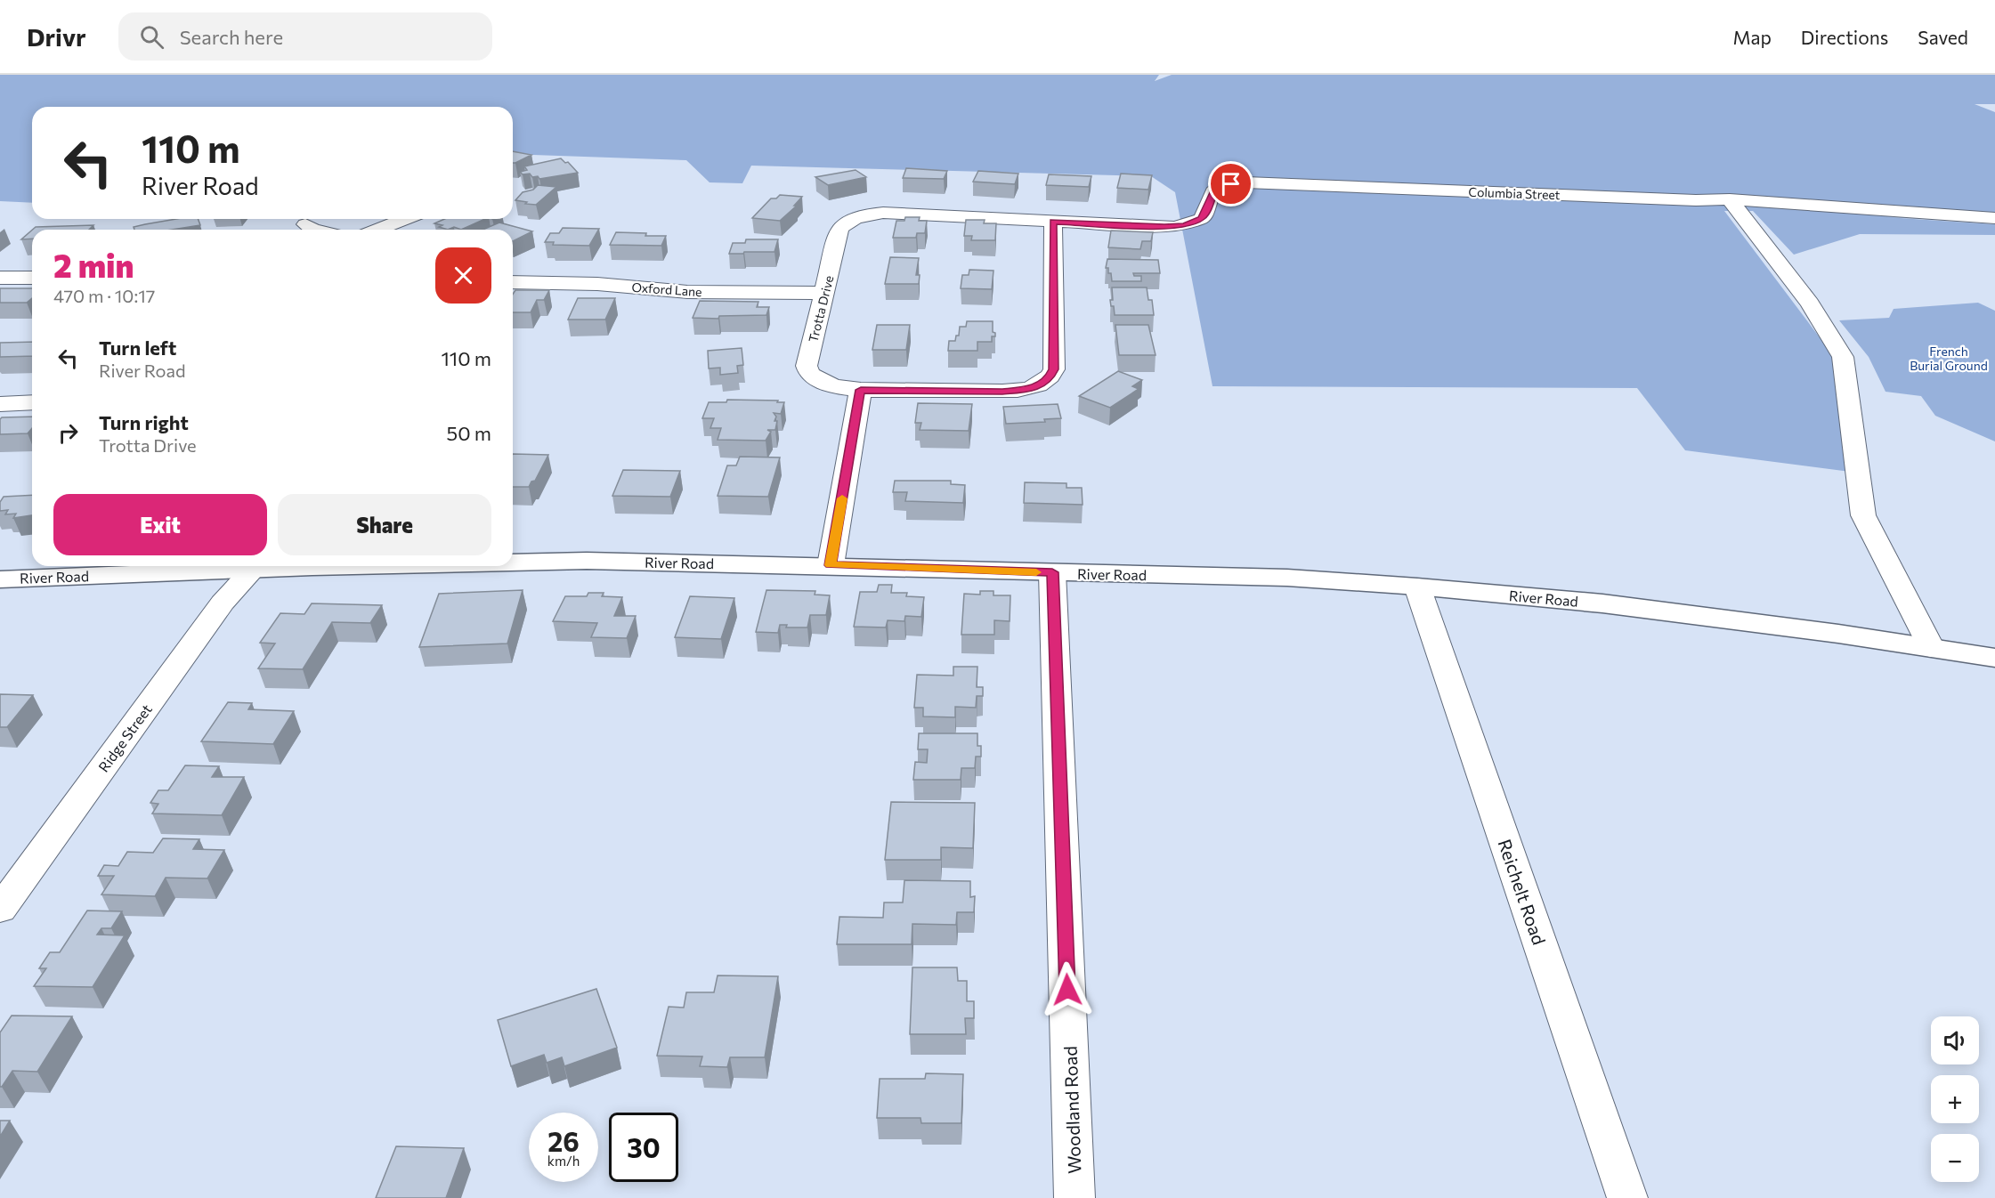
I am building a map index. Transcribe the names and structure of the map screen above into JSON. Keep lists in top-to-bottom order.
{
  "streets": {
    "main road": ["River Road"],
    "street": [
      "Columbia Street",
      "Oxford Lane",
      "Trotta Drive",
      "Ridge Street",
      "Reichelt Road",
      "Woodland Road"
    ]
  },
  "crossings": [
    ["Columbia Street", "Trotta Drive"],
    ["Oxford Lane", "Trotta Drive"],
    ["River Road", "Reichelt Road"],
    ["River Road", "Woodland Road"]
  ],
  "parks": ["French Burial Ground"],
  "page": {
    "header": "Drivr",
    "search": "Search here",
    "nav": ["Map", "Directions", "Saved"],
    "turn": ["110 m", "River Road"],
    "heading": ["2 min", "470 m · 10:17"],
    "list": [
      {
        "name": "Turn left",
        "note": "River Road",
        "value": "110 m"
      },
      {
        "name": "Turn right",
        "note": "Trotta Drive",
        "value": "50 m"
      }
    ],
    "buttons": ["Exit", "Share"],
    "map_buttons": ["+", "−"],
    "speed": "26 km/h",
    "limit": "30"
  }
}
